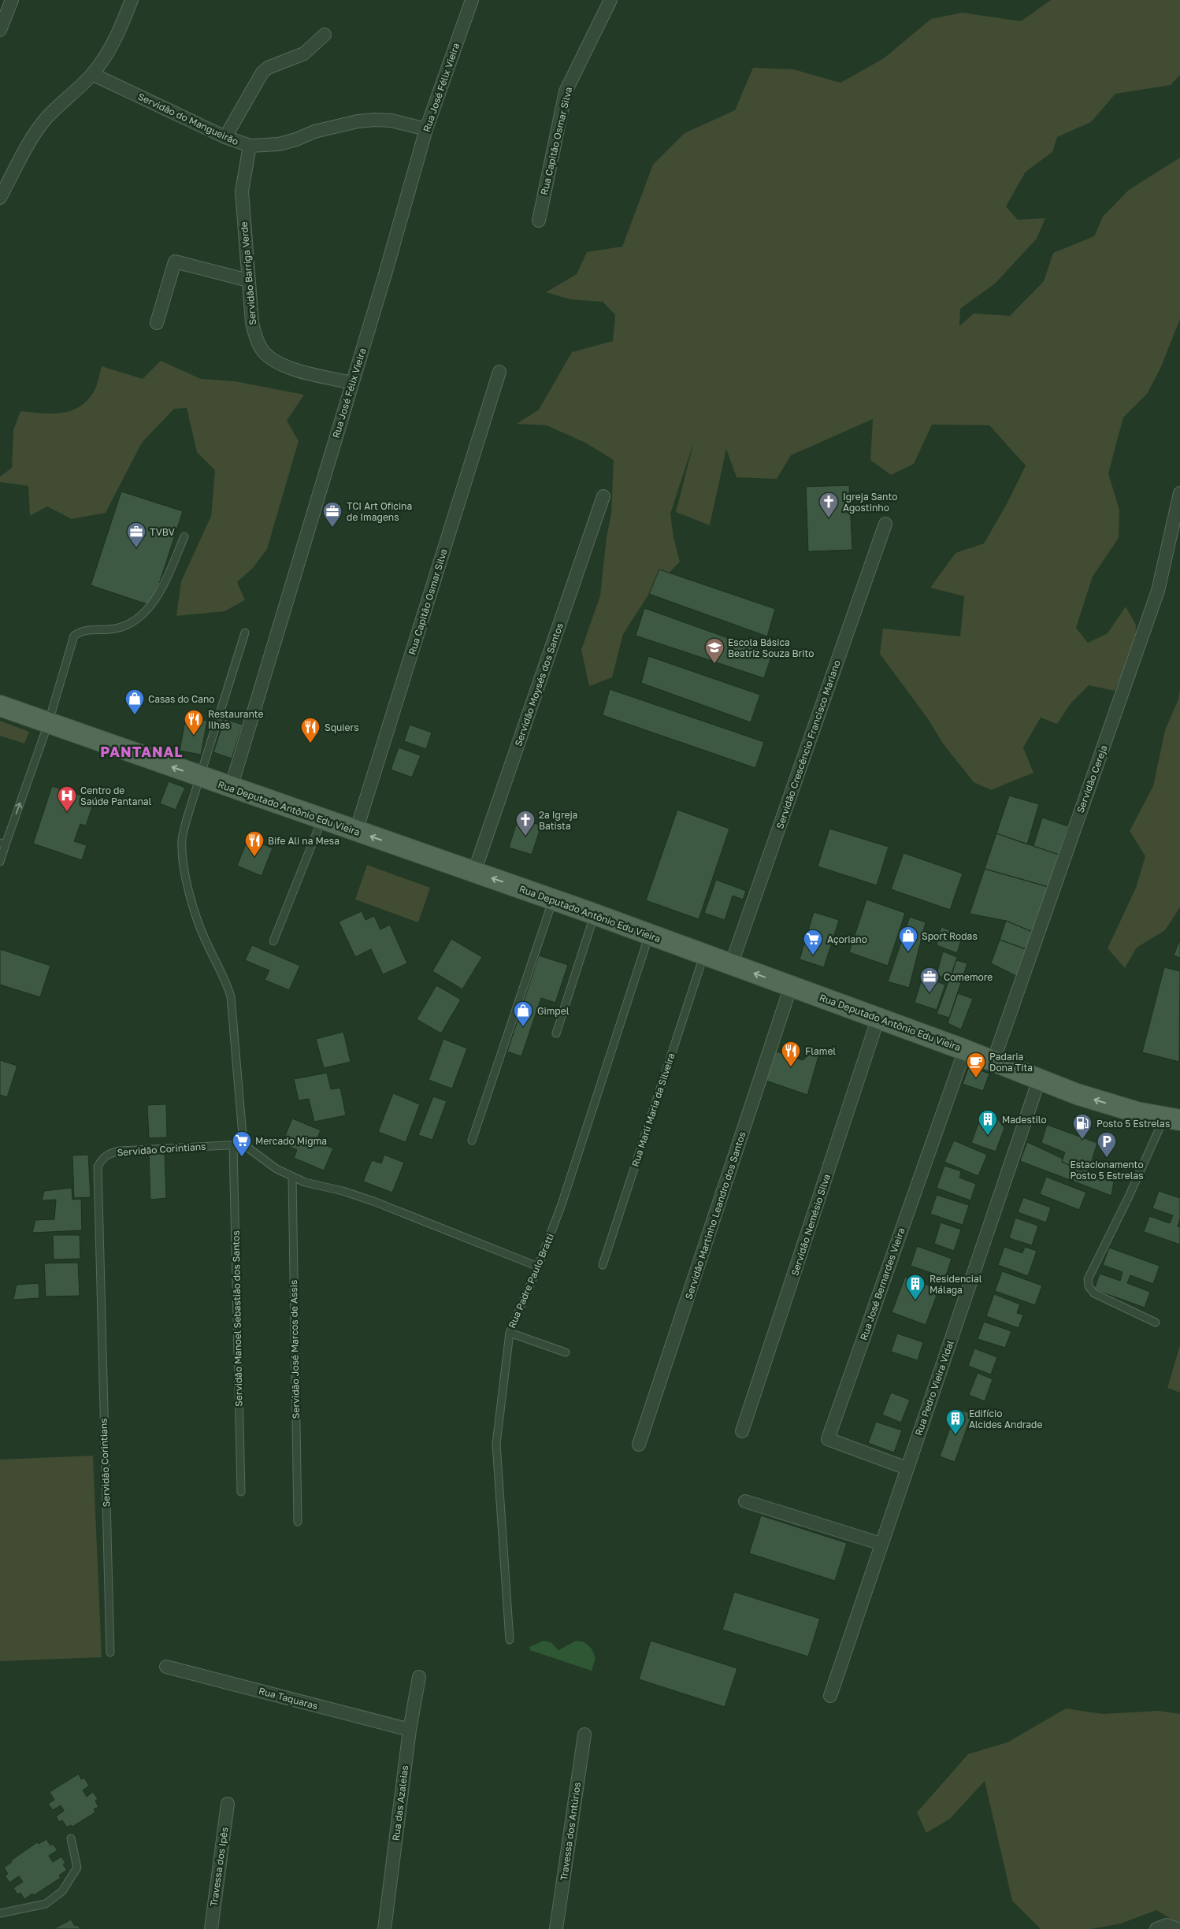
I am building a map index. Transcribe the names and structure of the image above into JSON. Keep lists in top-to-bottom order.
{
  "streets": {
    "main road": ["Rua Deputado Antônio Edu Vieira"],
    "street": [
      "Rua José Félix Vieira",
      "Servidão do Mangueirão",
      "Rua Capitão Osmar Silva",
      "Servidão Barriga Verde",
      "Servidão Moysés dos Santos",
      "Servidão Crescêncio Francisco Mariano",
      "Servidão Cereja",
      "Servidão Martinho Leandro dos Santos",
      "Servidão Nemésio Silva",
      "Rua José Bernardes Vieira",
      "Rua Pedro Vieira Vidal",
      "Rua Taquaras",
      "Rua das Azaleias",
      "Travessa dos Antúrios",
      "Travessa dos Ipês"
    ],
    "lane": [
      "Rua Marli Maria da Silveira",
      "Servidão Corintians",
      "Rua Padre Paulo Bratti",
      "Servidão Manoel Sebastião dos Santos",
      "Servidão José Marcos de Assis"
    ]
  },
  "crossings": [
    ["Rua José Félix Vieira", "Servidão do Mangueirão"],
    ["Rua José Félix Vieira", "Servidão Barriga Verde"],
    ["Rua José Félix Vieira", "Rua Deputado Antônio Edu Vieira"],
    ["Servidão do Mangueirão", "Servidão Barriga Verde"],
    ["Rua Capitão Osmar Silva", "Rua Deputado Antônio Edu Vieira"],
    ["Servidão Moysés dos Santos", "Rua Deputado Antônio Edu Vieira"],
    ["Servidão Crescêncio Francisco Mariano", "Rua Deputado Antônio Edu Vieira"],
    ["Servidão Cereja", "Rua Deputado Antônio Edu Vieira"],
    ["Rua Deputado Antônio Edu Vieira", "Rua Marli Maria da Silveira"],
    ["Rua Deputado Antônio Edu Vieira", "Servidão Martinho Leandro dos Santos"],
    ["Rua Deputado Antônio Edu Vieira", "Servidão Nemésio Silva"],
    ["Rua Deputado Antônio Edu Vieira", "Rua Padre Paulo Bratti"],
    ["Rua Deputado Antônio Edu Vieira", "Rua José Bernardes Vieira"],
    ["Rua Deputado Antônio Edu Vieira", "Rua Pedro Vieira Vidal"],
    ["Servidão Corintians", "Servidão Manoel Sebastião dos Santos"],
    ["Rua José Bernardes Vieira", "Rua Pedro Vieira Vidal"],
    ["Rua Taquaras", "Rua das Azaleias"]
  ],
  "one_way": ["Rua Deputado Antônio Edu Vieira"],
  "districts": ["PANTANAL"],
  "places": {
    "church": ["Igreja Santo Agostinho", "2ª Igreja Batista"],
    "office": ["TCI Art Oficina de Imagens", "TVBV", "Comemore"],
    "school or university": ["Escola Básica Beatriz Souza Brito"],
    "shop": ["Casas do Cano", "Sport Rodas", "Gimpel"],
    "restaurant": [
      "Restaurante Ilhas",
      "Squiers",
      "Bife Ali na Mesa",
      "Flamel"
    ],
    "hospital": ["Centro de Saúde Pantanal"],
    "supermarket": ["Açoriano", "Mercado Migma"],
    "cafe": ["Padaria Dona Tita"],
    "building": ["Madestilo", "Residencial Málaga", "Edifício Alcides Andrade"],
    "fuel station": ["Posto 5 Estrelas"],
    "parking": ["Estacionamento Posto 5 Estrelas"]
  }
}
